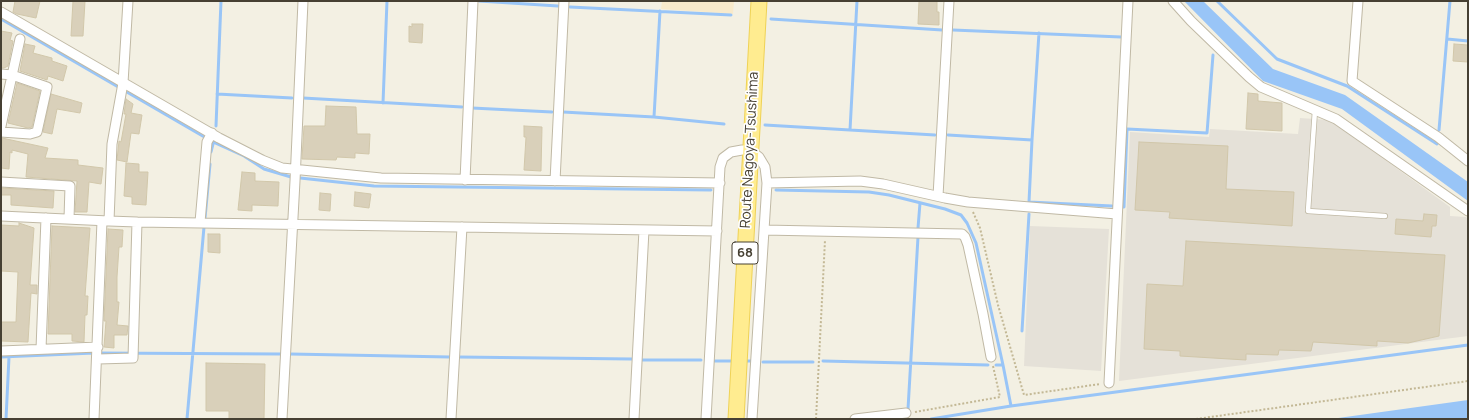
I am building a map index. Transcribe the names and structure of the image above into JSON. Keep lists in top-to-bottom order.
{
  "streets": {
    "main road": ["Route Nagoya-Tsushima", "68"]
  }
}
